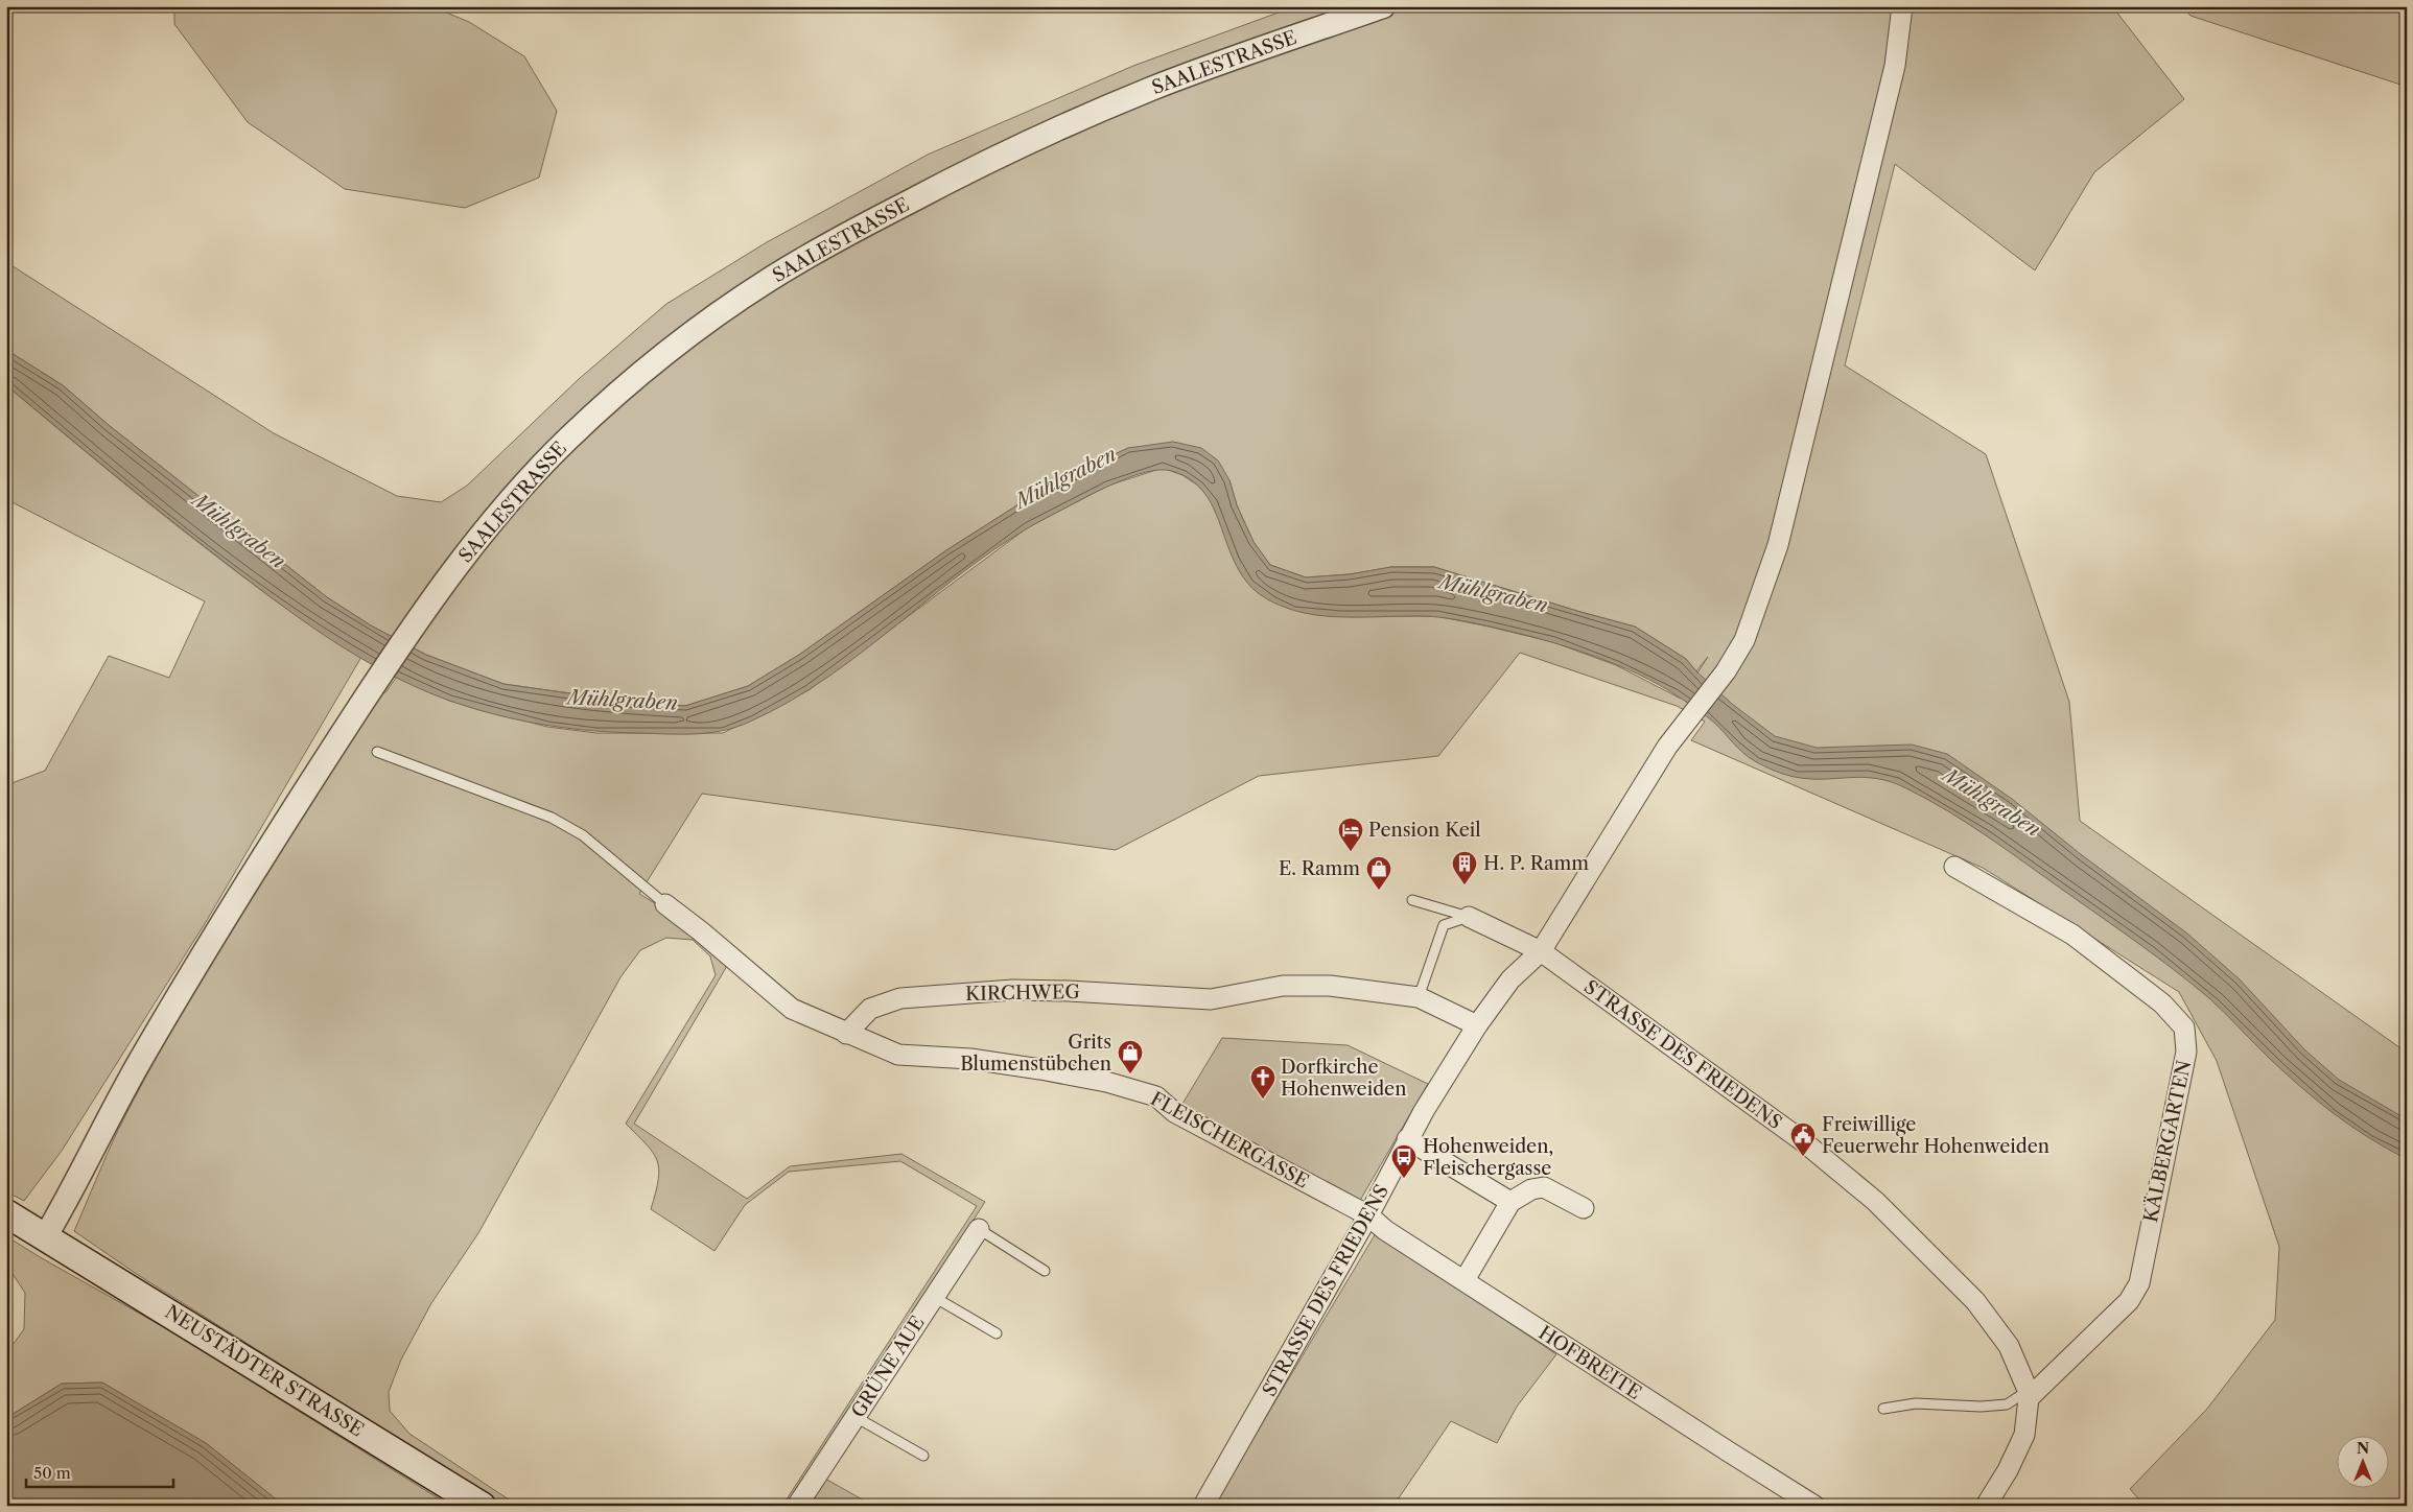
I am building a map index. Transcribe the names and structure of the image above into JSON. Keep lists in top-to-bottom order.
{
  "streets": {
    "main road": ["NEUSTÄDTER STRASSE"],
    "street": [
      "SAALESTRASSE",
      "KIRCHWEG",
      "STRASSE DES FRIEDENS",
      "FLEISCHERGASSE",
      "KÄLBERGARTEN",
      "HOFBREITE",
      "GRÜNE AUE"
    ]
  },
  "crossings": [
    ["SAALESTRASSE", "NEUSTÄDTER STRASSE"],
    ["KIRCHWEG", "STRASSE DES FRIEDENS"],
    ["KIRCHWEG", "FLEISCHERGASSE"],
    ["STRASSE DES FRIEDENS", "FLEISCHERGASSE"],
    ["STRASSE DES FRIEDENS", "KÄLBERGARTEN"],
    ["STRASSE DES FRIEDENS", "HOFBREITE"],
    ["FLEISCHERGASSE", "HOFBREITE"]
  ],
  "water": ["Mühlgraben"],
  "places": {
    "hotel": ["Pension Keil"],
    "building": ["H. P. Ramm"],
    "shop": ["E. Ramm", "Grits Blumenstübchen"],
    "church": ["Dorfkirche Hohenweiden"],
    "public building": ["Freiwillige Feuerwehr Hohenweiden"],
    "bus stop": ["Hohenweiden, Fleischergasse"]
  },
  "scale_bar": "50 m",
  "north": "top"
}
